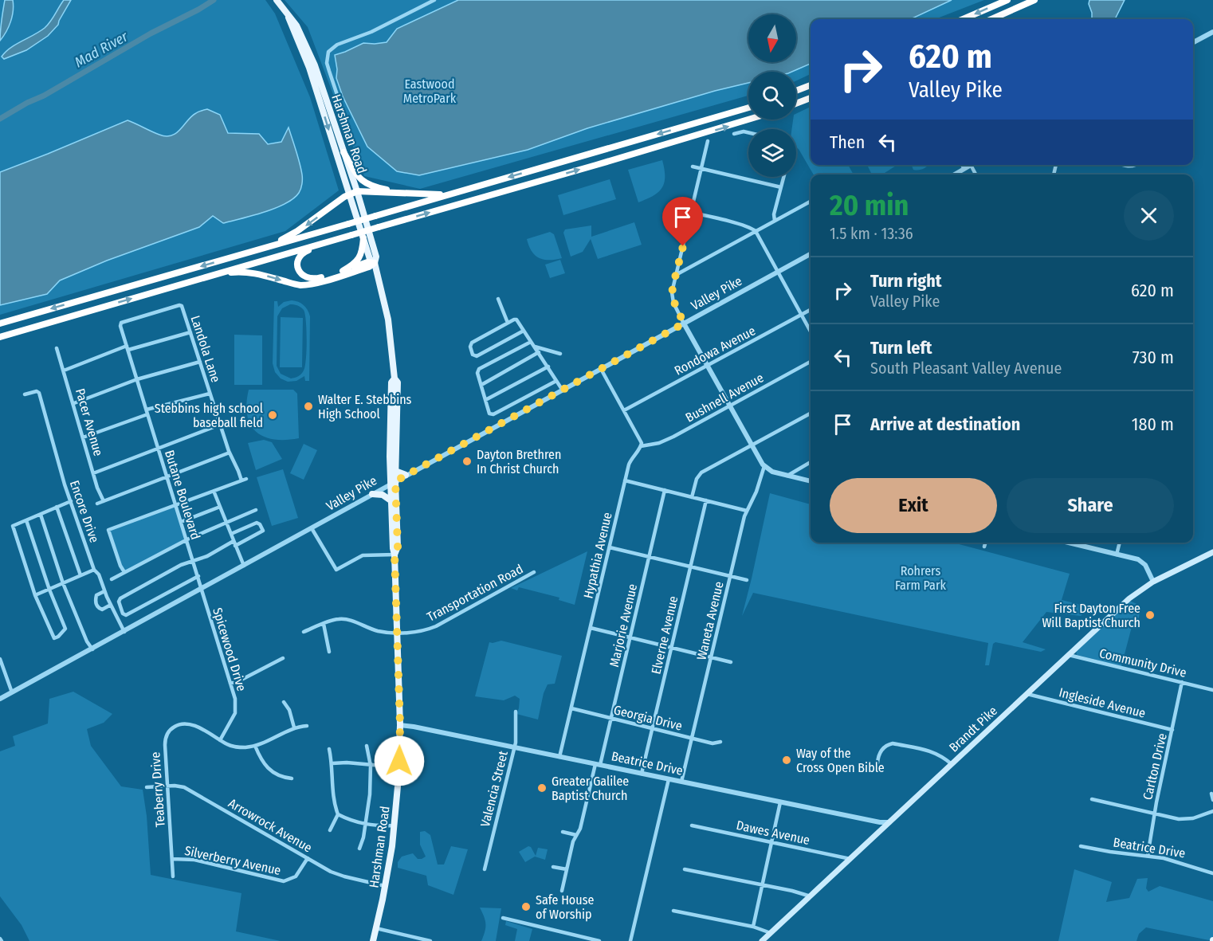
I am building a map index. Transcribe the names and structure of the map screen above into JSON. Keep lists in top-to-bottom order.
{
  "streets": {
    "main road": ["Harshman Road", "Brandt Pike"],
    "street": [
      "Valley Pike",
      "Landola Lane",
      "Rondowa Avenue",
      "Bushnell Avenue",
      "Pacer Avenue",
      "Butane Boulevard",
      "Encore Drive",
      "Hypathia Avenue",
      "Transportation Road",
      "Waneta Avenue",
      "Marjorie Avenue",
      "Elverne Avenue",
      "Spicewood Drive",
      "Community Drive",
      "Ingleside Avenue",
      "Georgia Drive",
      "Beatrice Drive",
      "Carlton Drive",
      "Valencia Street",
      "Teaberry Drive",
      "Arrowrock Avenue",
      "Dawes Avenue",
      "Silverberry Avenue"
    ]
  },
  "crossings": [
    ["Harshman Road", "Valley Pike"],
    ["Harshman Road", "Transportation Road"],
    ["Harshman Road", "Beatrice Drive"],
    ["Harshman Road", "Arrowrock Avenue"],
    ["Valley Pike", "Butane Boulevard"],
    ["Valley Pike", "Encore Drive"],
    ["Valley Pike", "Spicewood Drive"],
    ["Landola Lane", "Butane Boulevard"],
    ["Bushnell Avenue", "Hypathia Avenue"],
    ["Butane Boulevard", "Spicewood Drive"],
    ["Hypathia Avenue", "Georgia Drive"],
    ["Hypathia Avenue", "Beatrice Drive"],
    ["Waneta Avenue", "Georgia Drive"],
    ["Waneta Avenue", "Beatrice Drive"],
    ["Marjorie Avenue", "Georgia Drive"],
    ["Marjorie Avenue", "Beatrice Drive"],
    ["Elverne Avenue", "Georgia Drive"],
    ["Elverne Avenue", "Beatrice Drive"],
    ["Spicewood Drive", "Teaberry Drive"],
    ["Community Drive", "Brandt Pike"],
    ["Community Drive", "Carlton Drive"],
    ["Ingleside Avenue", "Brandt Pike"],
    ["Ingleside Avenue", "Carlton Drive"],
    ["Brandt Pike", "Beatrice Drive"],
    ["Brandt Pike", "Dawes Avenue"],
    ["Beatrice Drive", "Carlton Drive"],
    ["Beatrice Drive", "Valencia Street"],
    ["Teaberry Drive", "Arrowrock Avenue"],
    ["Teaberry Drive", "Silverberry Avenue"],
    ["Arrowrock Avenue", "Silverberry Avenue"]
  ],
  "water": ["Mad River"],
  "parks": ["Eastwood MetroPark", "Rohrers Farm Park"],
  "places": [
    "Walter E. Stebbins High School",
    "Stebbins high school baseball field",
    "Dayton Brethren In Christ Church",
    "First Dayton Free Will Baptist Church",
    "Way of the Cross Open Bible",
    "Greater Galilee Baptist Church",
    "Safe House of Worship"
  ],
  "north": "bottom",
  "page": {
    "turn": ["620 m", "Valley Pike"],
    "then": "Then",
    "heading": ["20 min", "1.5 km · 13:36"],
    "list": [
      {
        "name": "Turn right",
        "note": "Valley Pike",
        "value": "620 m"
      },
      {
        "name": "Turn left",
        "note": "South Pleasant Valley Avenue",
        "value": "730 m"
      },
      {
        "name": "Arrive at destination",
        "value": "180 m"
      }
    ],
    "buttons": ["Exit", "Share"]
  }
}
